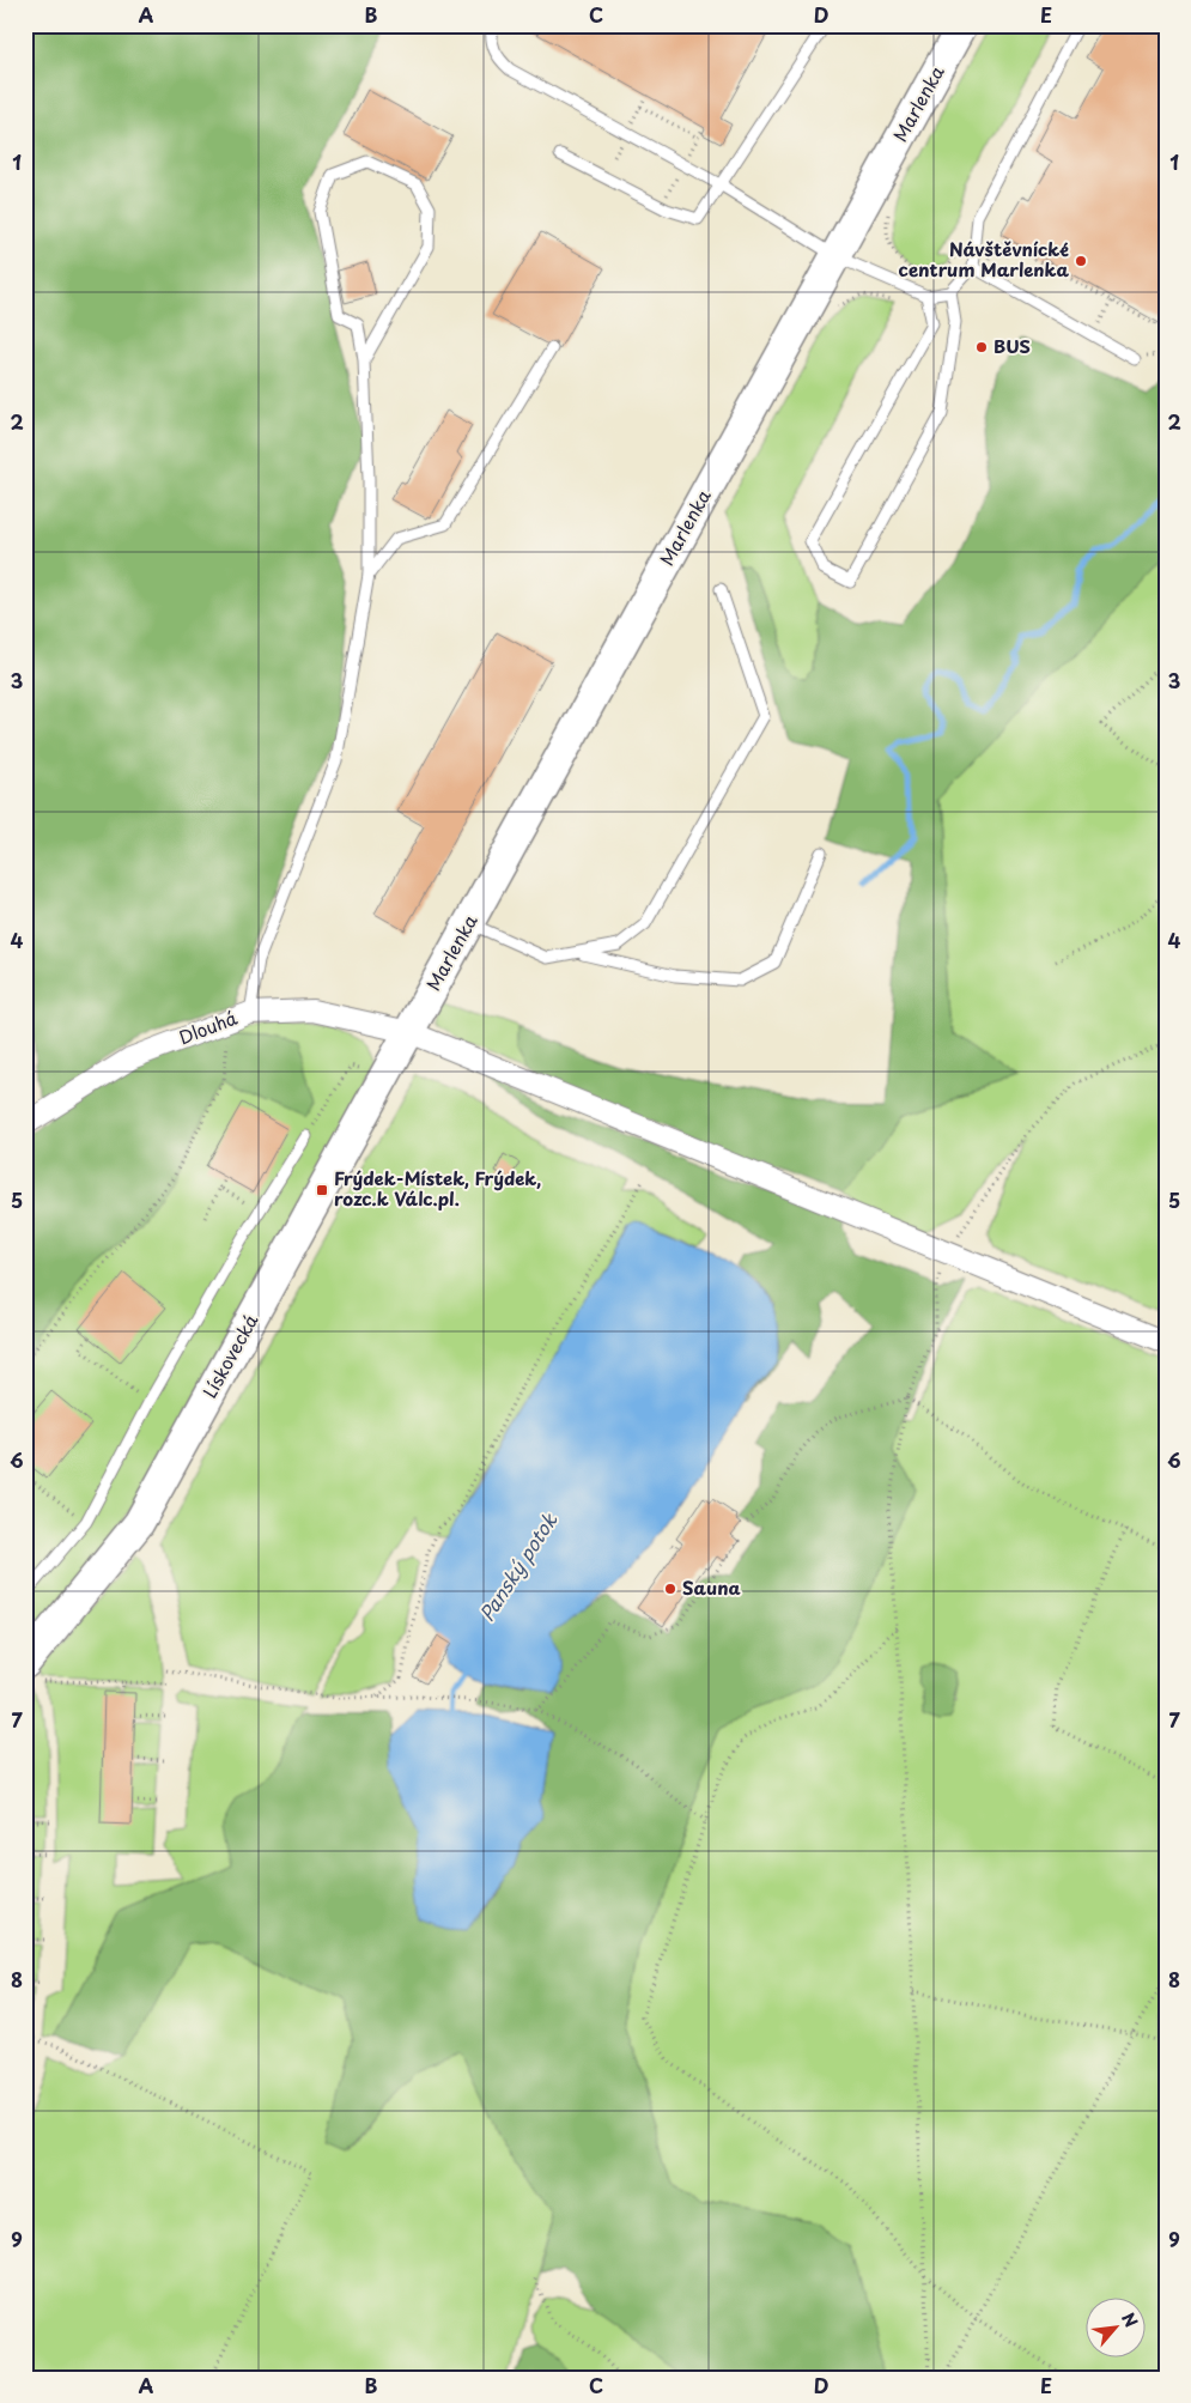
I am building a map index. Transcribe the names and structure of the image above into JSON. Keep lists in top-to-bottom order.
{
  "streets": {
    "main road": ["Marlenka", "Lískovecká"],
    "street": ["Dlouhá"]
  },
  "crossings": [
    ["Marlenka", "Dlouhá"],
    ["Marlenka", "Lískovecká"],
    ["Dlouhá", "Lískovecká"]
  ],
  "water": ["Panský potok"],
  "places": {
    "other": ["Návštěvnícké centrum Marlenka", "BUS", "Sauna"],
    "transit": ["Frýdek-Místek, Frýdek, rozc.k Válc.pl."]
  },
  "north": "top right",
  "grid": {
    "columns": [
      "A",
      "B",
      "C",
      "D",
      "E"
    ],
    "rows": [
      "1",
      "2",
      "3",
      "4",
      "5",
      "6",
      "7",
      "8",
      "9"
    ]
  }
}
